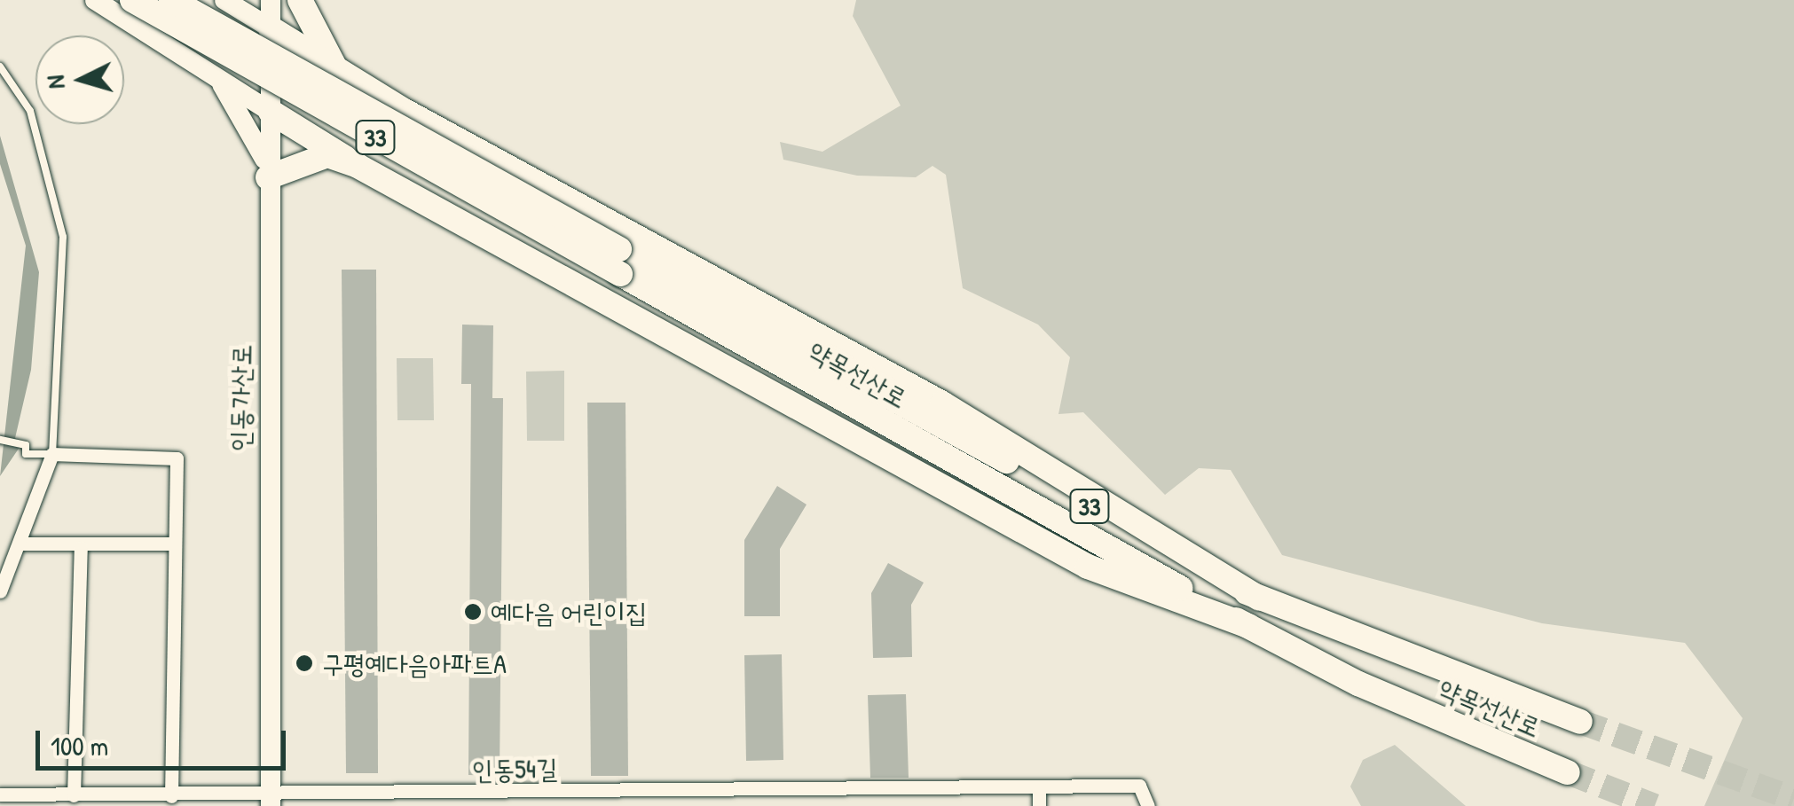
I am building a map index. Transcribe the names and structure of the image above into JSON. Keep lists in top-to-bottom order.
{
  "streets": {
    "highway": ["33", "약목선산로"],
    "main road": ["인동가산로"],
    "street": ["인동54길"]
  },
  "crossings": [
    ["인동가산로", "인동54길"]
  ],
  "places": ["예다음 어린이집", "구평예다음아파트A"],
  "scale_bar": "100 m",
  "north": "left"
}
